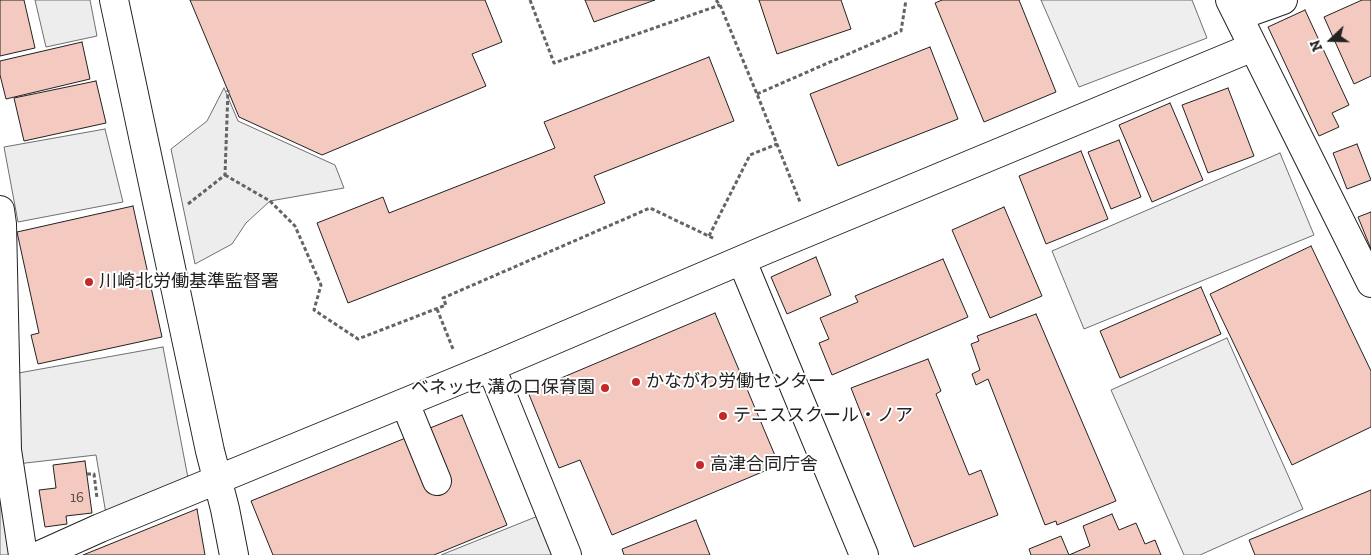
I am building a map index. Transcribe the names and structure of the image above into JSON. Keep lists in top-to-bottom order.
{
  "places": [
    "川崎北労働基準監督署",
    "かながわ労働センター",
    "ベネッセ 溝の口保育園",
    "テニススクール・ノア",
    "高津合同庁舎"
  ],
  "house_numbers": ["16"],
  "north": "left"
}
